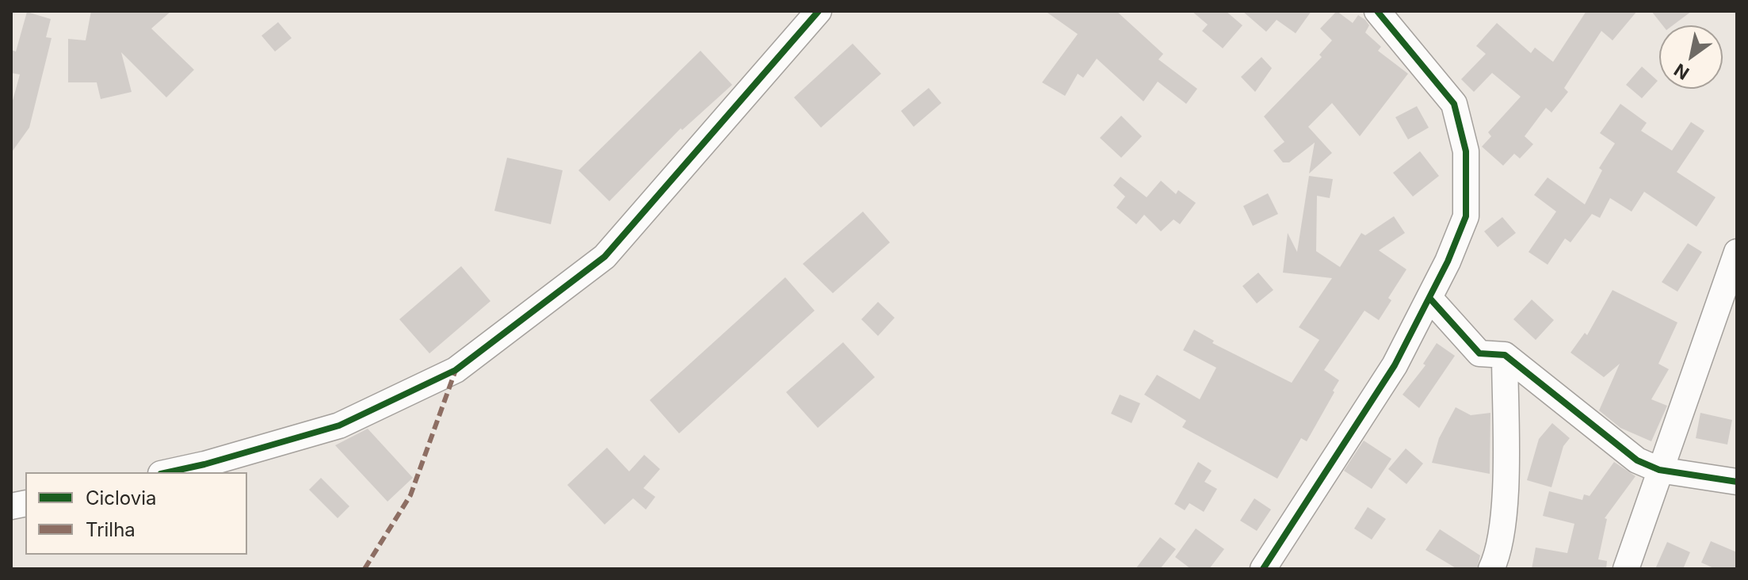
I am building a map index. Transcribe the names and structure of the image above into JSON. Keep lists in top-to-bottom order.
{
  "legend": ["Ciclovia", "Trilha"],
  "north": "bottom left"
}
